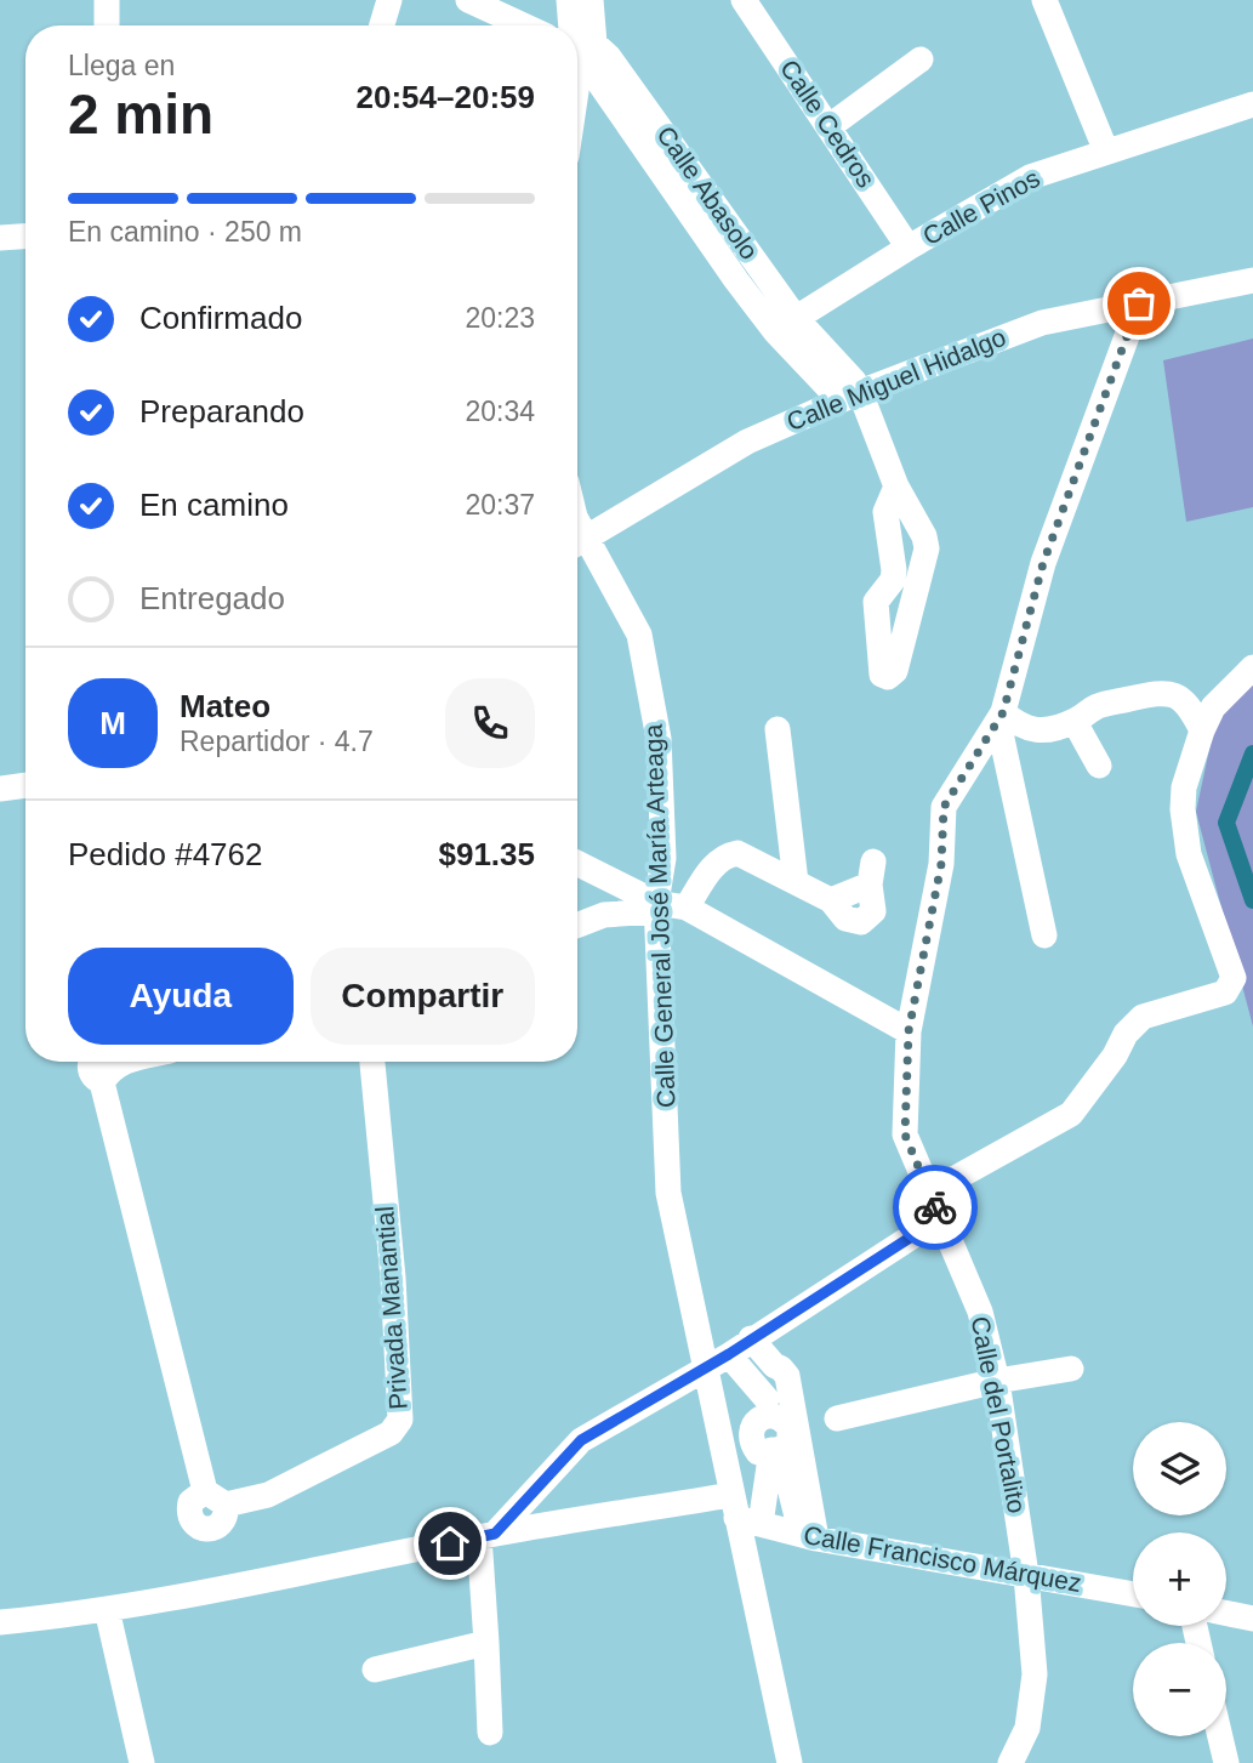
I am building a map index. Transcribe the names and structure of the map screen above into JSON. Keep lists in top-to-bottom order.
{
  "streets": {
    "street": [
      "Calle Cedros",
      "Calle Abasolo",
      "Calle Pinos",
      "Calle Miguel Hidalgo",
      "Calle General José María Arteaga",
      "Privada Manantial",
      "Calle del Portalito",
      "Calle Francisco Márquez"
    ]
  },
  "crossings": [
    ["Calle Cedros", "Calle Pinos"],
    ["Calle Abasolo", "Calle Pinos"],
    ["Calle Abasolo", "Calle Miguel Hidalgo"],
    ["Calle Miguel Hidalgo", "Calle del Portalito"],
    ["Calle General José María Arteaga", "Calle Francisco Márquez"],
    ["Calle del Portalito", "Calle Francisco Márquez"]
  ],
  "page": {
    "heading": ["2 min", "Llega en", "20:54–20:59"],
    "panel": [
      "Mateo",
      "Repartidor · 4.7",
      "Pedido #4762",
      "$91.35"
    ],
    "bar": "En camino · 250 m",
    "list": [
      ["Confirmado", "20:23"],
      ["Preparando", "20:34"],
      ["En camino", "20:37"],
      "Entregado"
    ],
    "round": "M",
    "buttons": ["Ayuda", "Compartir"],
    "map_buttons": ["+", "−"]
  }
}
